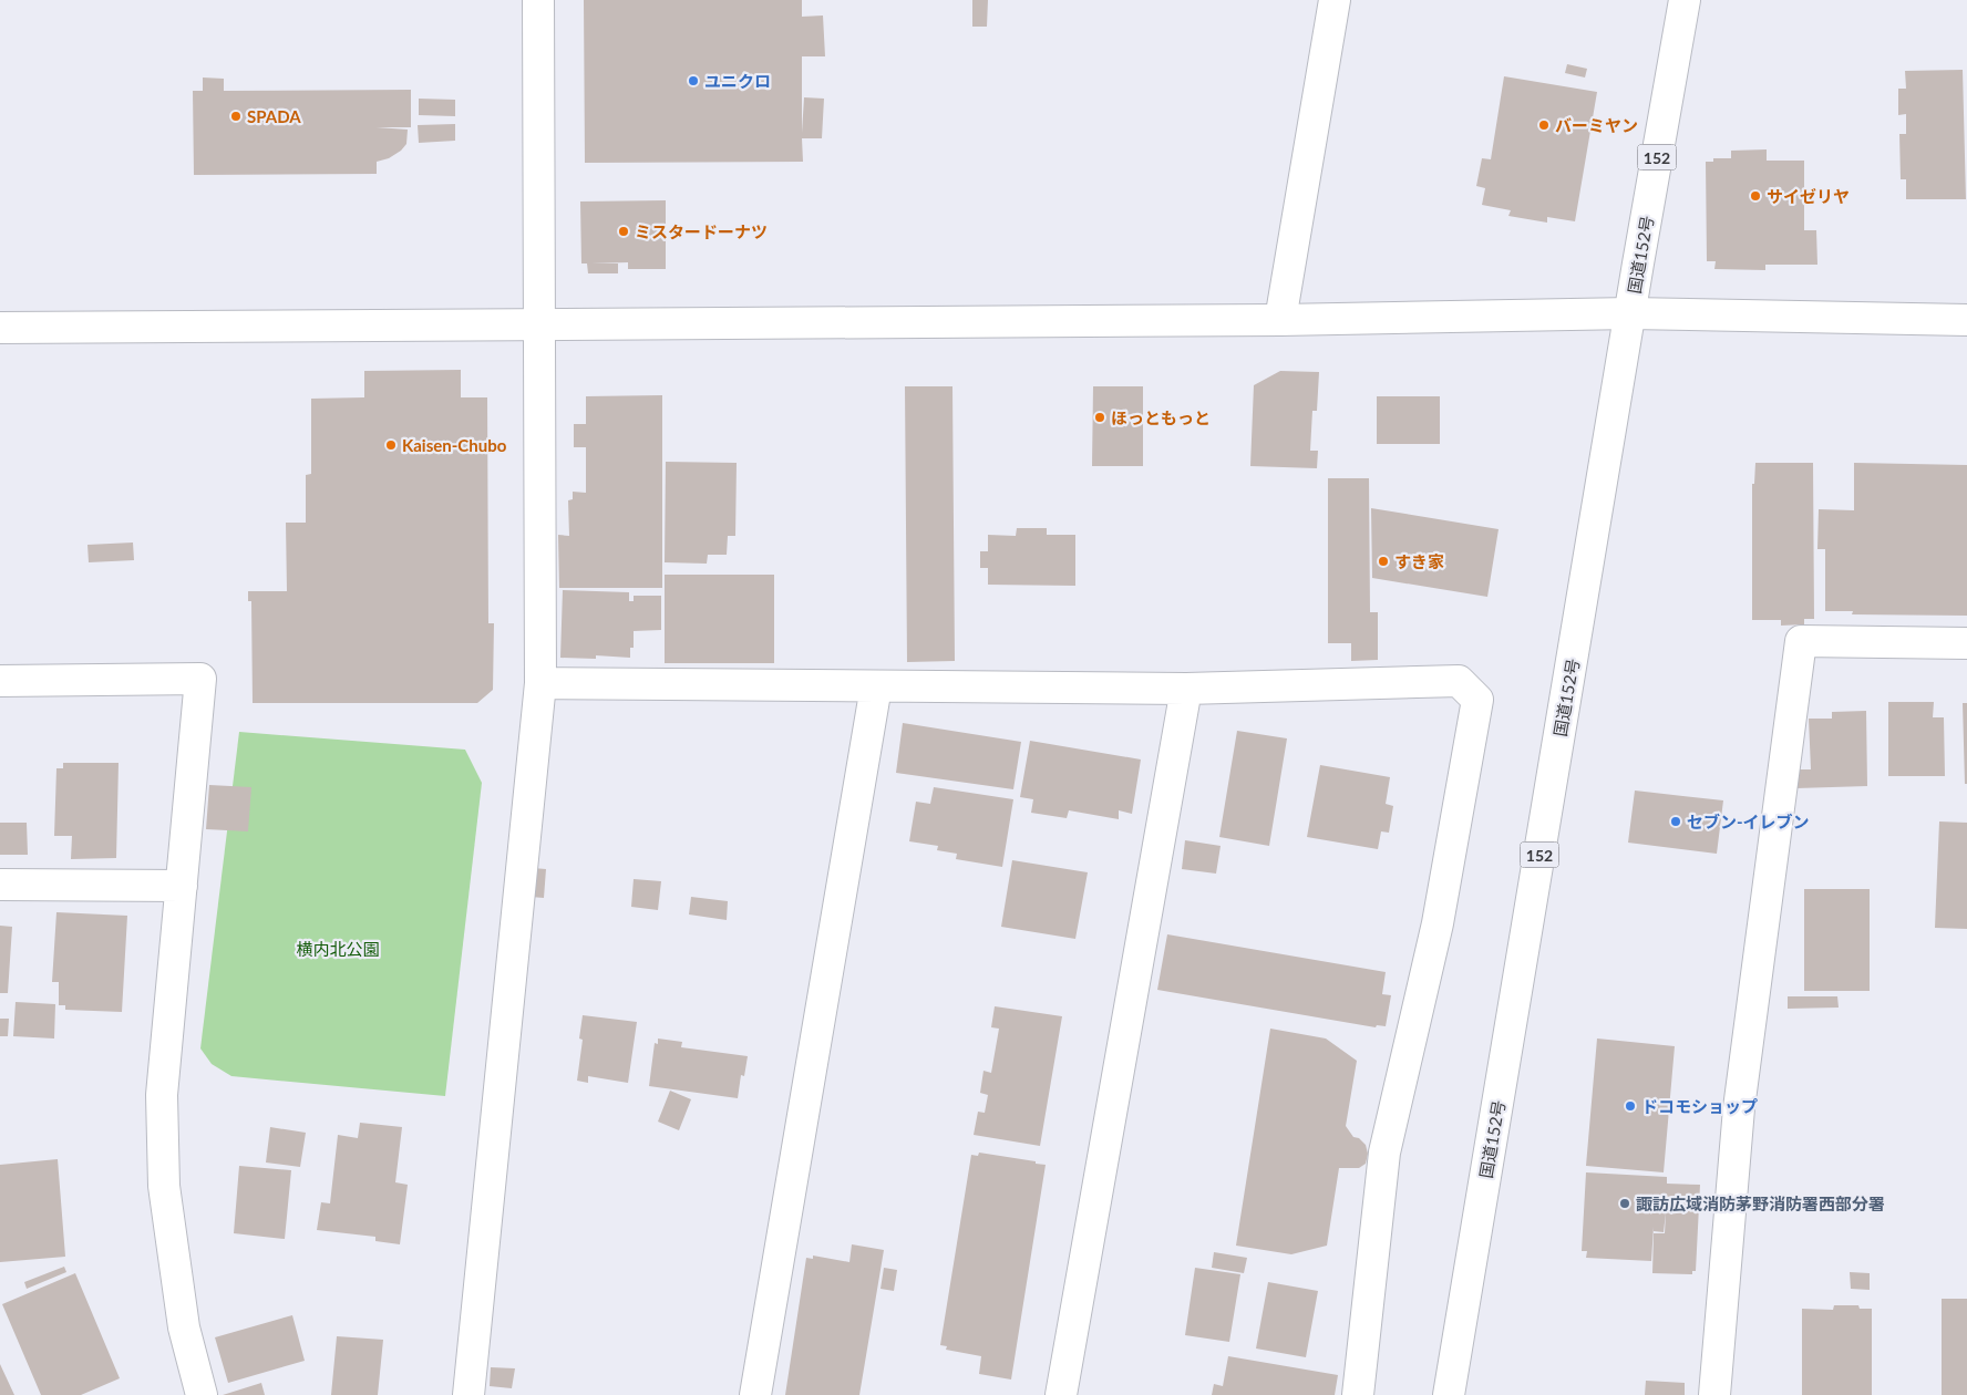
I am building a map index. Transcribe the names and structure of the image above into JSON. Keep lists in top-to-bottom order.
{
  "streets": {
    "main road": ["152", "国道152号"]
  },
  "parks": ["横内北公園"],
  "places": [
    "ユニクロ",
    "SPADA",
    "バーミヤン",
    "サイゼリヤ",
    "ミスタードーナツ",
    "ほっともっと",
    "Kaisen-Chubo",
    "すき家",
    "セブン-イレブン",
    "ドコモショップ",
    "諏訪広域消防茅野消防署西部分署"
  ]
}
